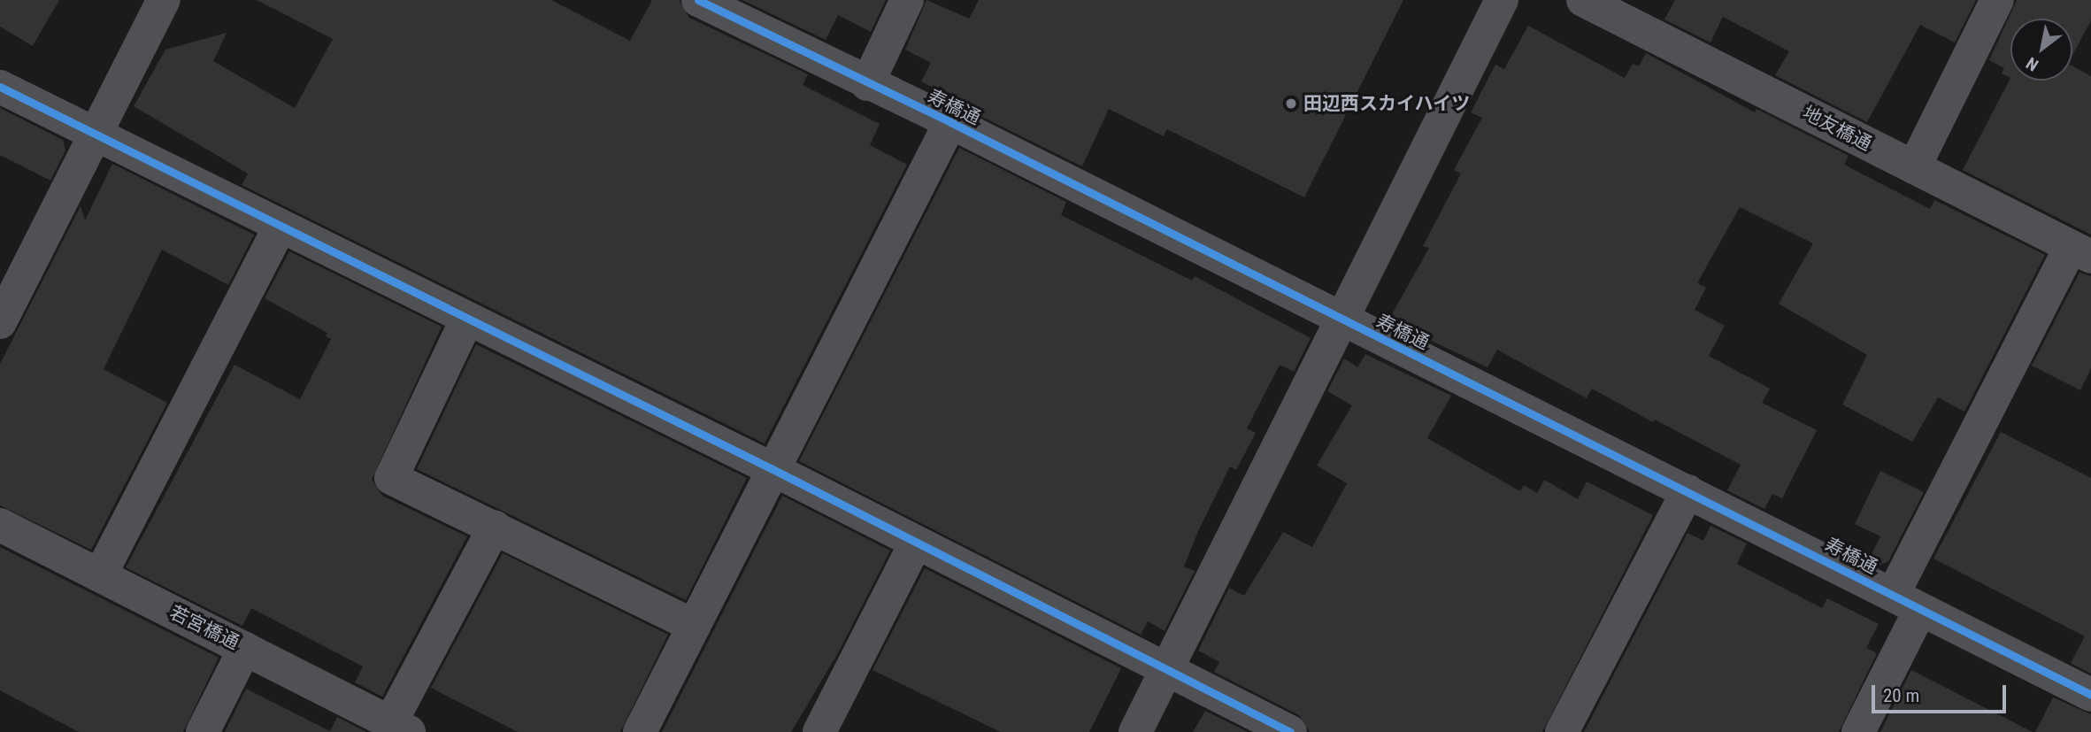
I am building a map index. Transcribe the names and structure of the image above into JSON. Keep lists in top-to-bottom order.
{
  "streets": {
    "street": ["寿橋通", "地友橋通", "若宮橋通"]
  },
  "places": ["田辺西スカイハイツ"],
  "scale_bar": "20 m",
  "north": "bottom left"
}
